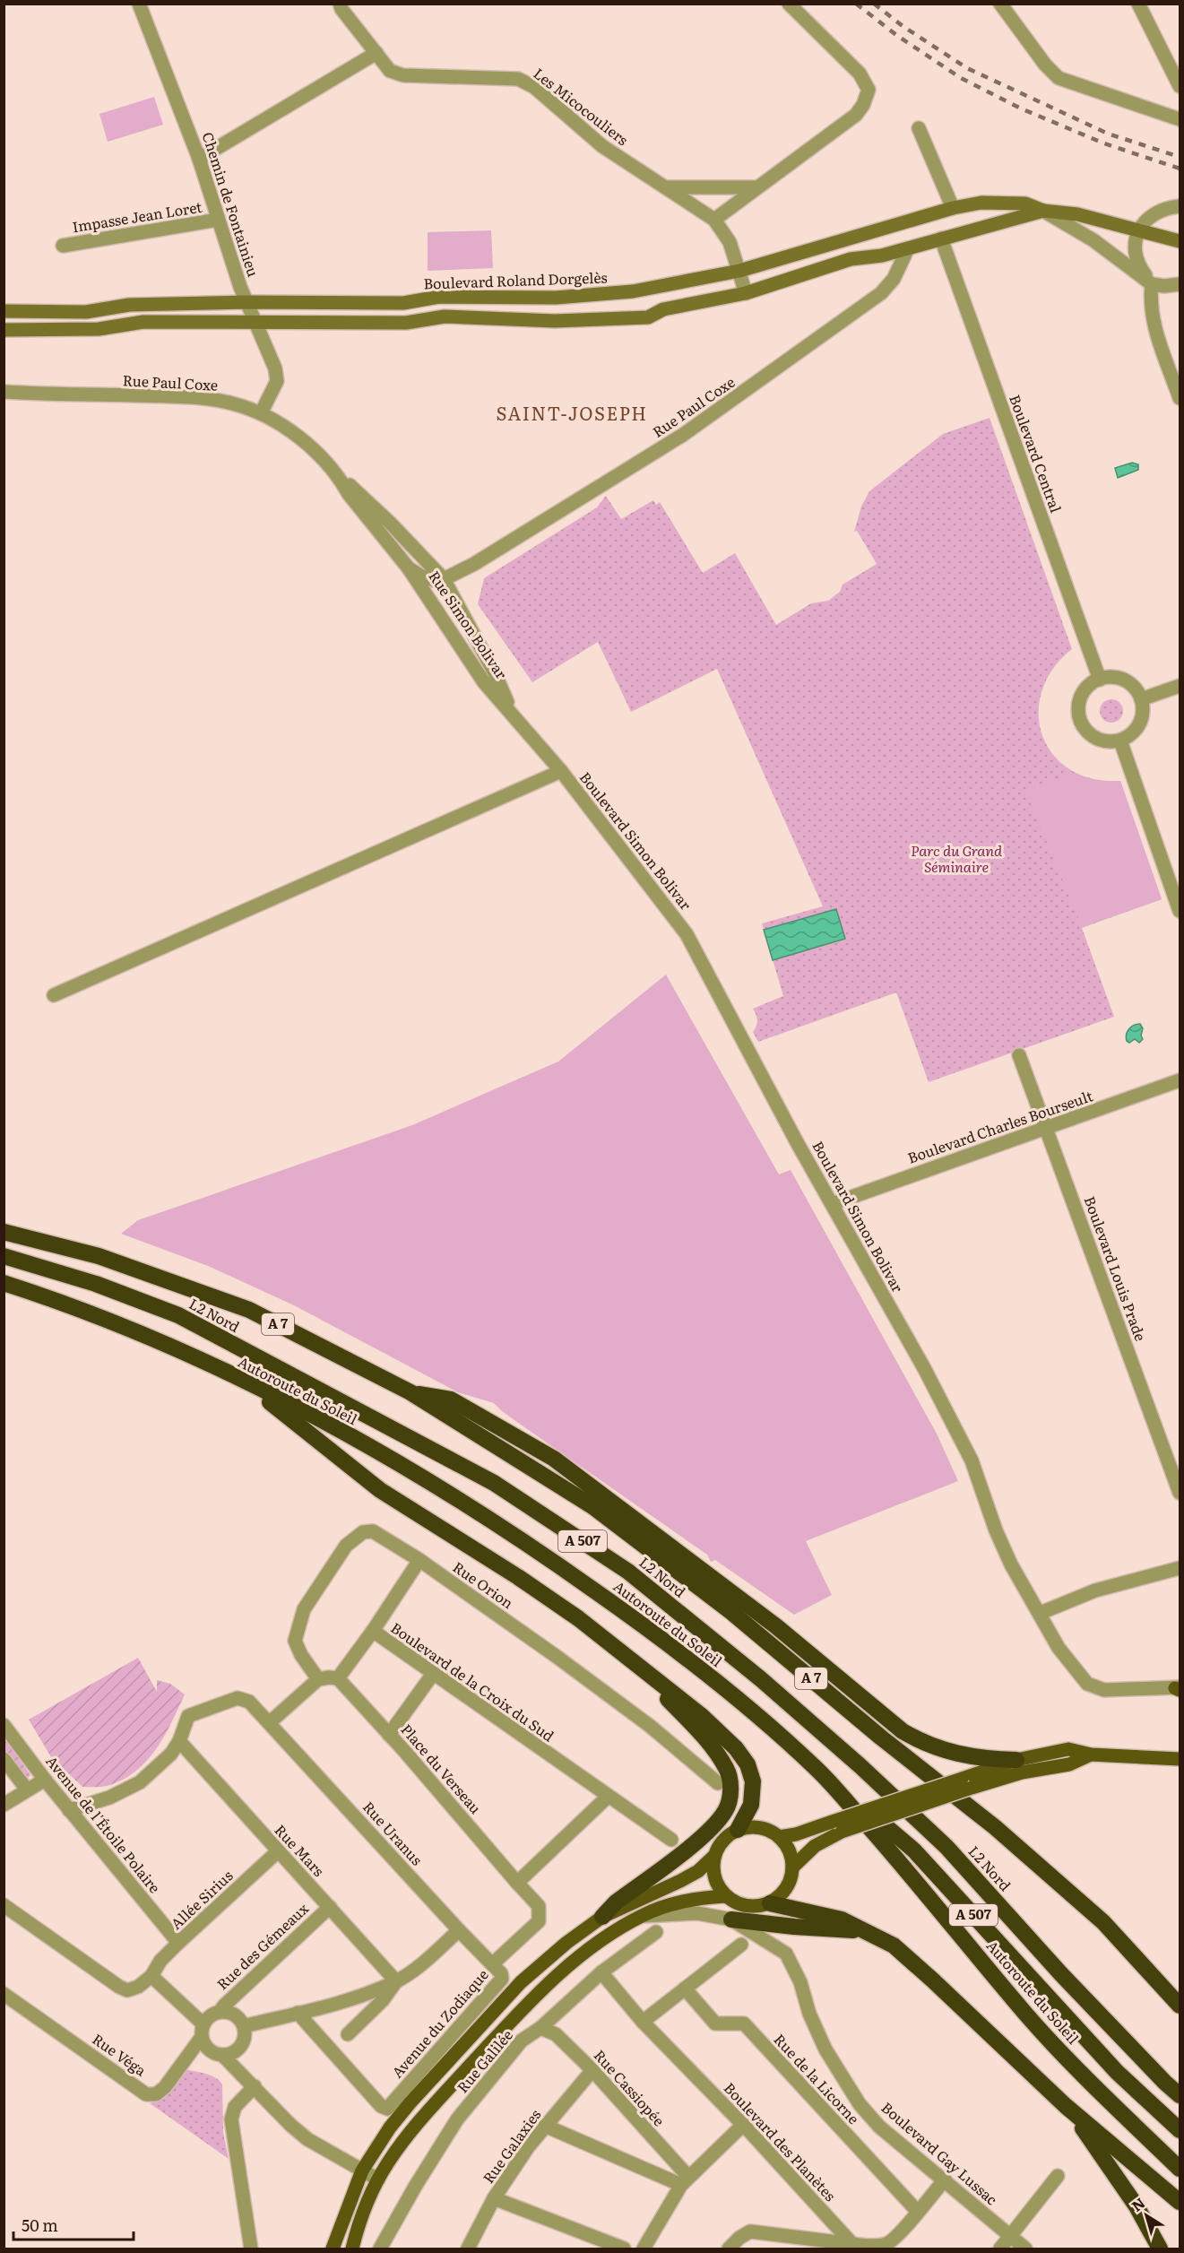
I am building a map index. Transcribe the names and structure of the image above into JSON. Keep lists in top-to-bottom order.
{
  "streets": {
    "highway": [
      "L2 Nord",
      "A 7",
      "Autoroute du Soleil",
      "A 507"
    ],
    "main road": ["Boulevard Roland Dorgelès"],
    "street": [
      "Les Micocouliers",
      "Chemin de Fontainieu",
      "Impasse Jean Loret",
      "Rue Paul Coxe",
      "Boulevard Central",
      "Rue Simon Bolivar",
      "Boulevard Simon Bolivar",
      "Boulevard Charles Bourseult",
      "Boulevard Louis Prade",
      "Rue Orion",
      "Boulevard de la Croix du Sud",
      "Place du Verseau",
      "Avenue de l'Étoile Polaire",
      "Rue Uranus",
      "Rue Mars",
      "Allée Sirius",
      "Rue des Gémeaux",
      "Avenue du Zodiaque",
      "Rue Véga",
      "Rue Galilée",
      "Rue de la Licorne",
      "Rue Cassiopée",
      "Boulevard des Planètes",
      "Rue Galaxies",
      "Boulevard Gay Lussac"
    ]
  },
  "crossings": [
    ["Les Micocouliers", "Boulevard Roland Dorgelès"],
    ["Chemin de Fontainieu", "Impasse Jean Loret"],
    ["Chemin de Fontainieu", "Boulevard Roland Dorgelès"],
    ["Chemin de Fontainieu", "Rue Paul Coxe"],
    ["Rue Paul Coxe", "Rue Simon Bolivar"],
    ["Rue Simon Bolivar", "Boulevard Simon Bolivar"],
    ["Boulevard Simon Bolivar", "Boulevard Charles Bourseult"],
    ["Boulevard Charles Bourseult", "Boulevard Louis Prade"],
    ["Autoroute du Soleil", "A 507"],
    ["Boulevard de la Croix du Sud", "Place du Verseau"],
    ["Place du Verseau", "Avenue du Zodiaque"],
    ["Avenue de l'Étoile Polaire", "Allée Sirius"],
    ["Rue Uranus", "Avenue du Zodiaque"],
    ["Rue Mars", "Allée Sirius"],
    ["Rue Mars", "Rue des Gémeaux"],
    ["Rue des Gémeaux", "Rue Véga"],
    ["Rue Galilée", "Rue Cassiopée"],
    ["Rue Galilée", "Boulevard des Planètes"],
    ["Rue Cassiopée", "Rue Galaxies"]
  ],
  "districts": ["SAINT-JOSEPH"],
  "parks": ["Parc du Grand Séminaire"],
  "scale_bar": "50 m",
  "north": "top left"
}
